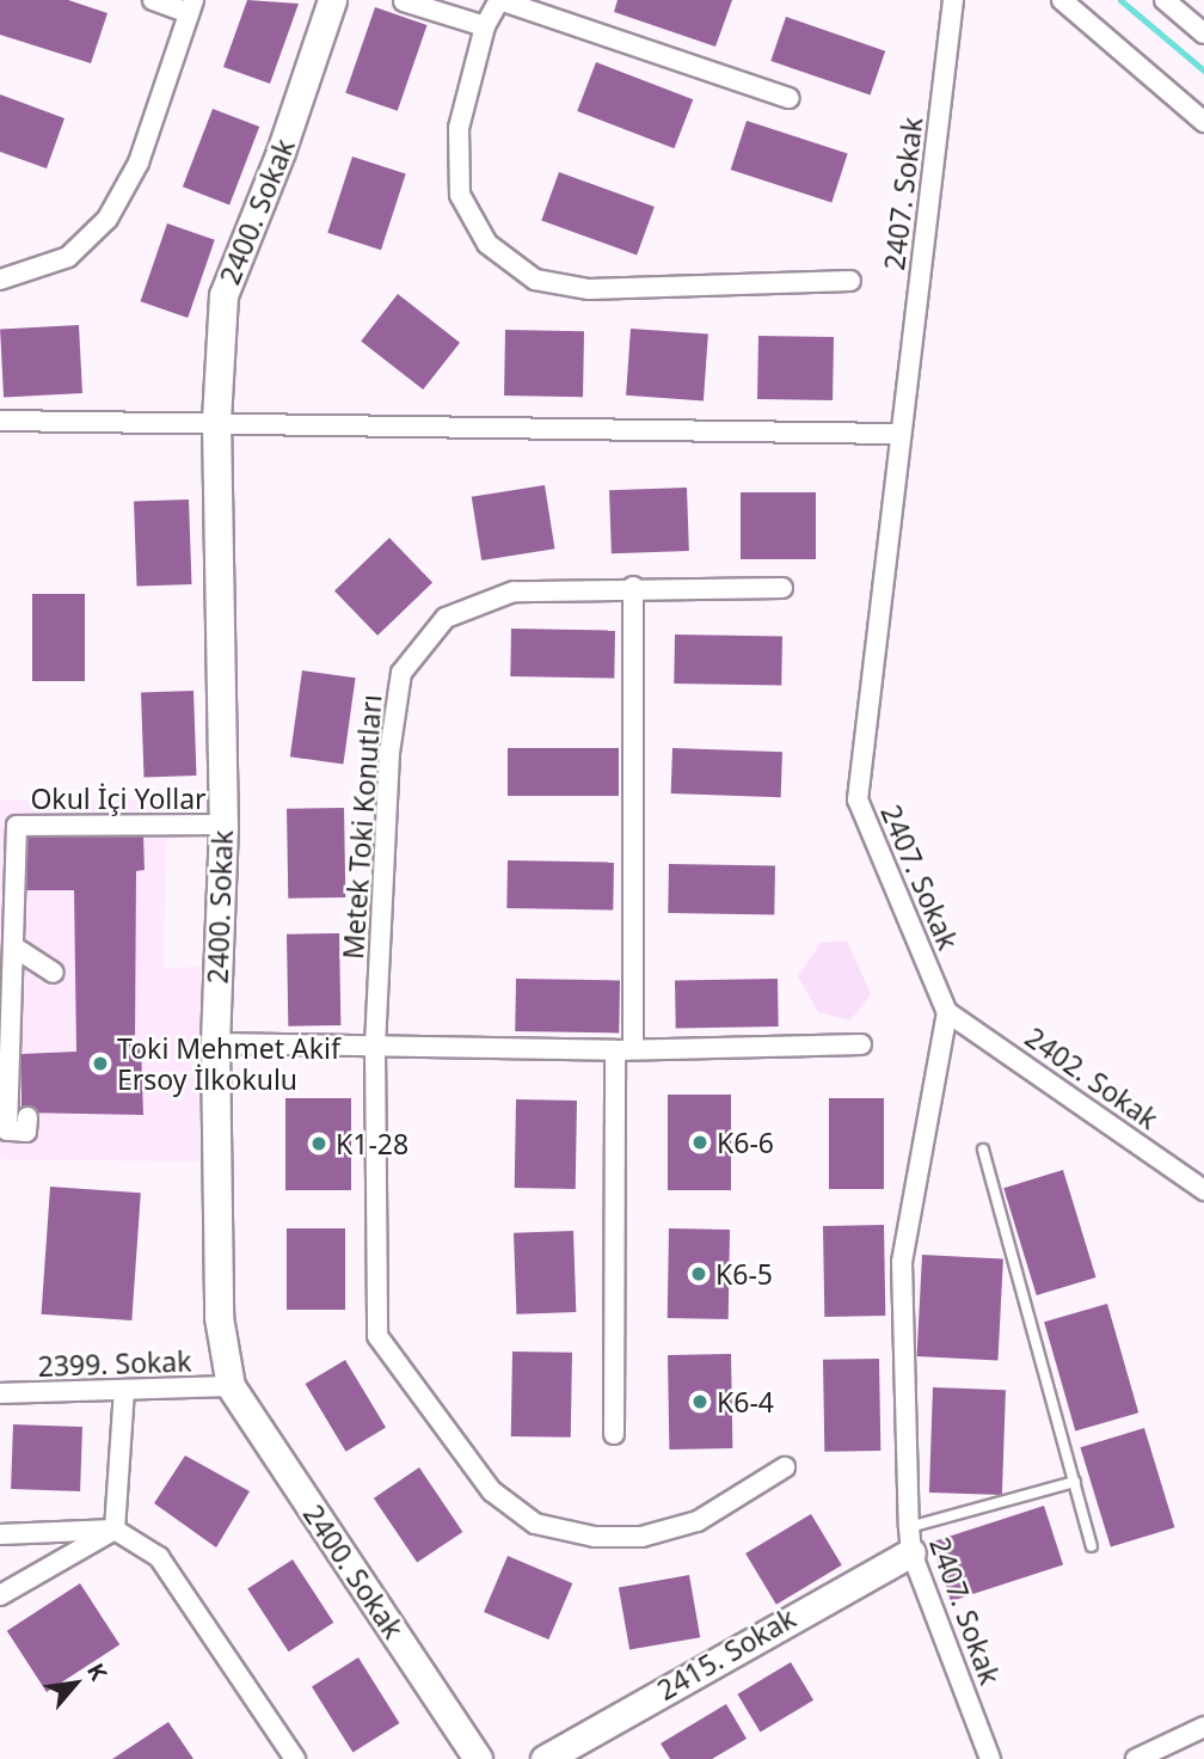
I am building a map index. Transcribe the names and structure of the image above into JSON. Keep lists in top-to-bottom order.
{
  "streets": {
    "main road": ["2400. Sokak", "2415. Sokak"],
    "street": [
      "2407. Sokak",
      "Okul İçi Yollar",
      "Metek Toki Konutları",
      "2402. Sokak",
      "2399. Sokak"
    ]
  },
  "crossings": [
    ["2407. Sokak", "2402. Sokak"],
    ["2407. Sokak", "2415. Sokak"],
    ["2400. Sokak", "Okul İçi Yollar"],
    ["2400. Sokak", "2399. Sokak"]
  ],
  "places": [
    "Toki Mehmet Akif Ersoy İlkokulu",
    "K6-6",
    "K1-28",
    "K6-5",
    "K6-4"
  ],
  "north": "top right"
}
